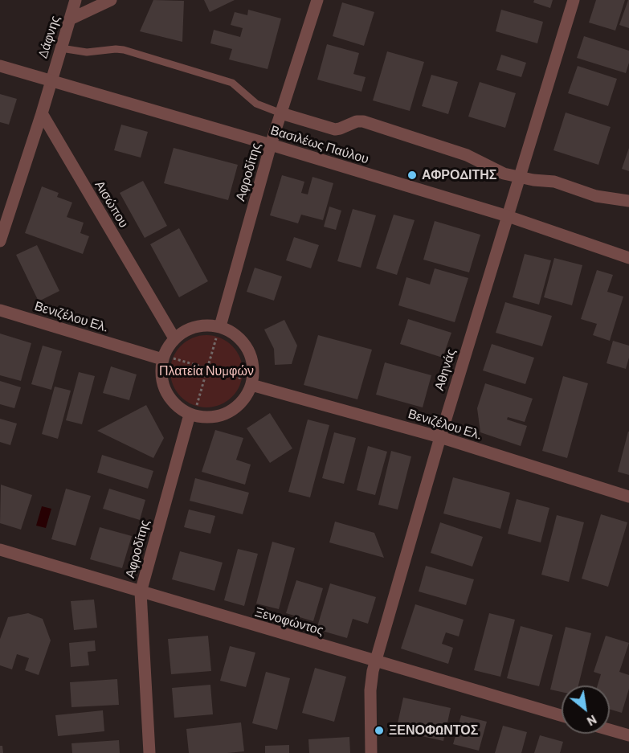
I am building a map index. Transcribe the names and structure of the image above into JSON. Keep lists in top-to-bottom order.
{
  "streets": {
    "street": [
      "Δάφνης",
      "Βασιλέως Παύλου",
      "Αφροδίτης",
      "Αισώπου",
      "Βενιζέλου Ελ.",
      "Αθηνάς",
      "Ξενοφώντος"
    ]
  },
  "crossings": [
    ["Δάφνης", "Βασιλέως Παύλου"],
    ["Βασιλέως Παύλου", "Αφροδίτης"],
    ["Βασιλέως Παύλου", "Αθηνάς"],
    ["Αφροδίτης", "Ξενοφώντος"],
    ["Βενιζέλου Ελ.", "Αθηνάς"],
    ["Αθηνάς", "Ξενοφώντος"]
  ],
  "parks": ["Πλατεία Νυμφών"],
  "places": ["ΑΦΡΟΔΙΤΗΣ", "ΞΕΝΟΦΩΝΤΟΣ"],
  "north": "bottom right"
}
